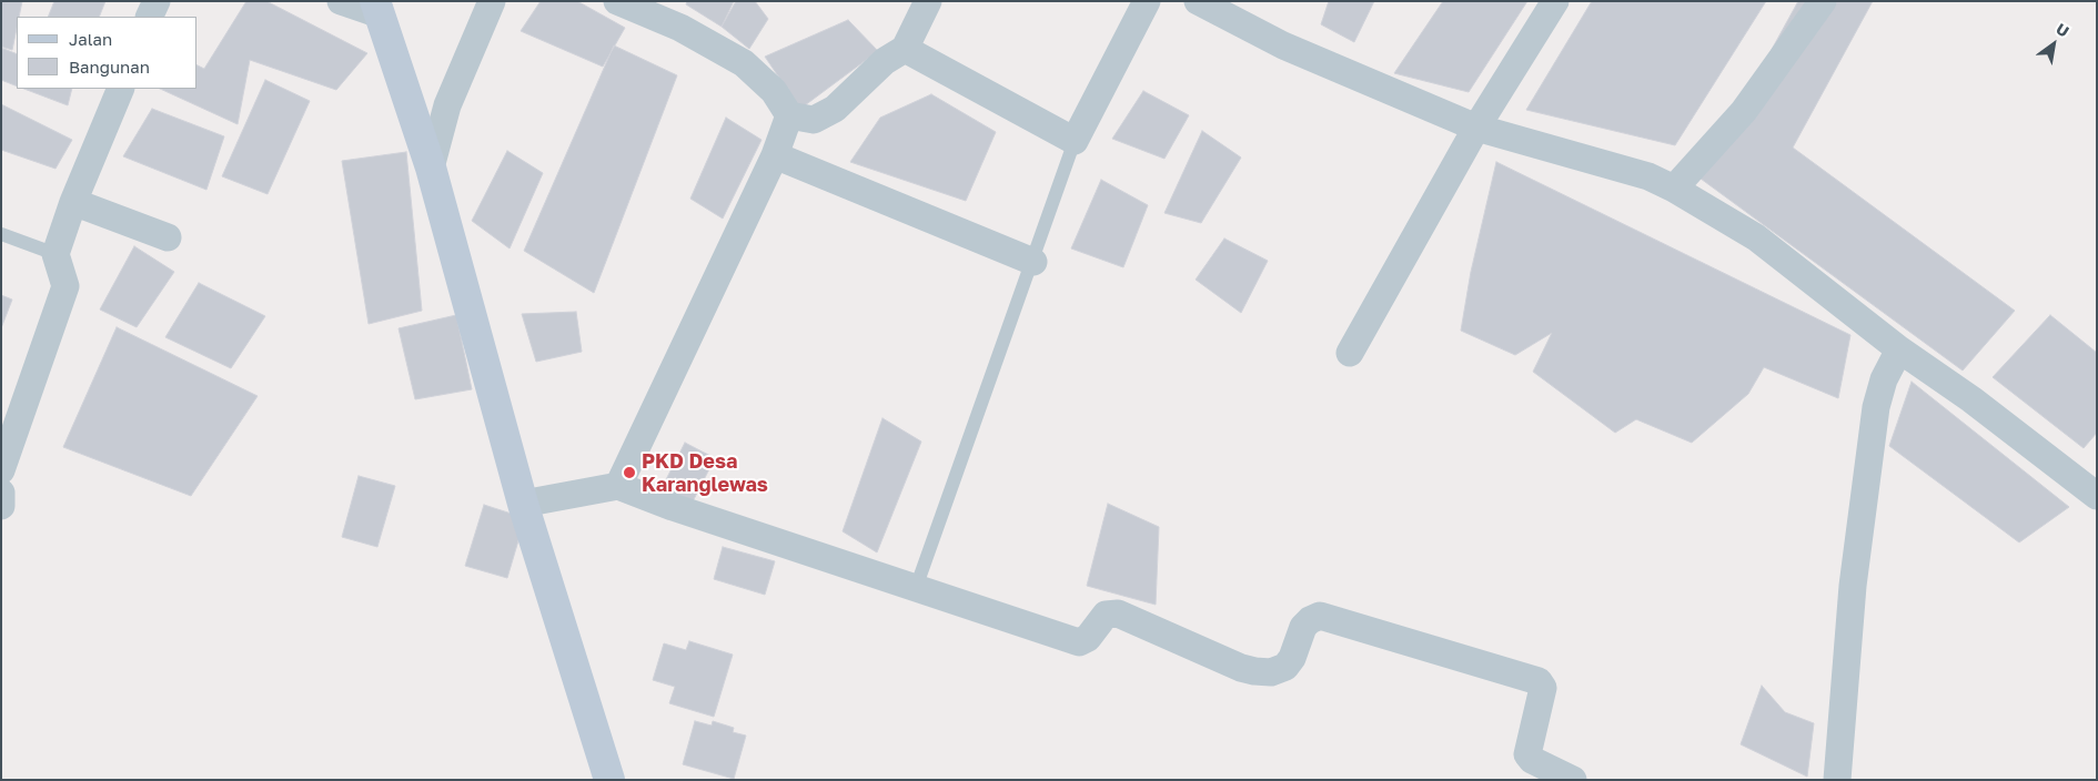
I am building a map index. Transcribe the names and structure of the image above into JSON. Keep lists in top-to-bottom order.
{
  "places": ["PKD Desa Karanglewas"],
  "legend": ["Jalan", "Bangunan"],
  "north": "top right"
}
